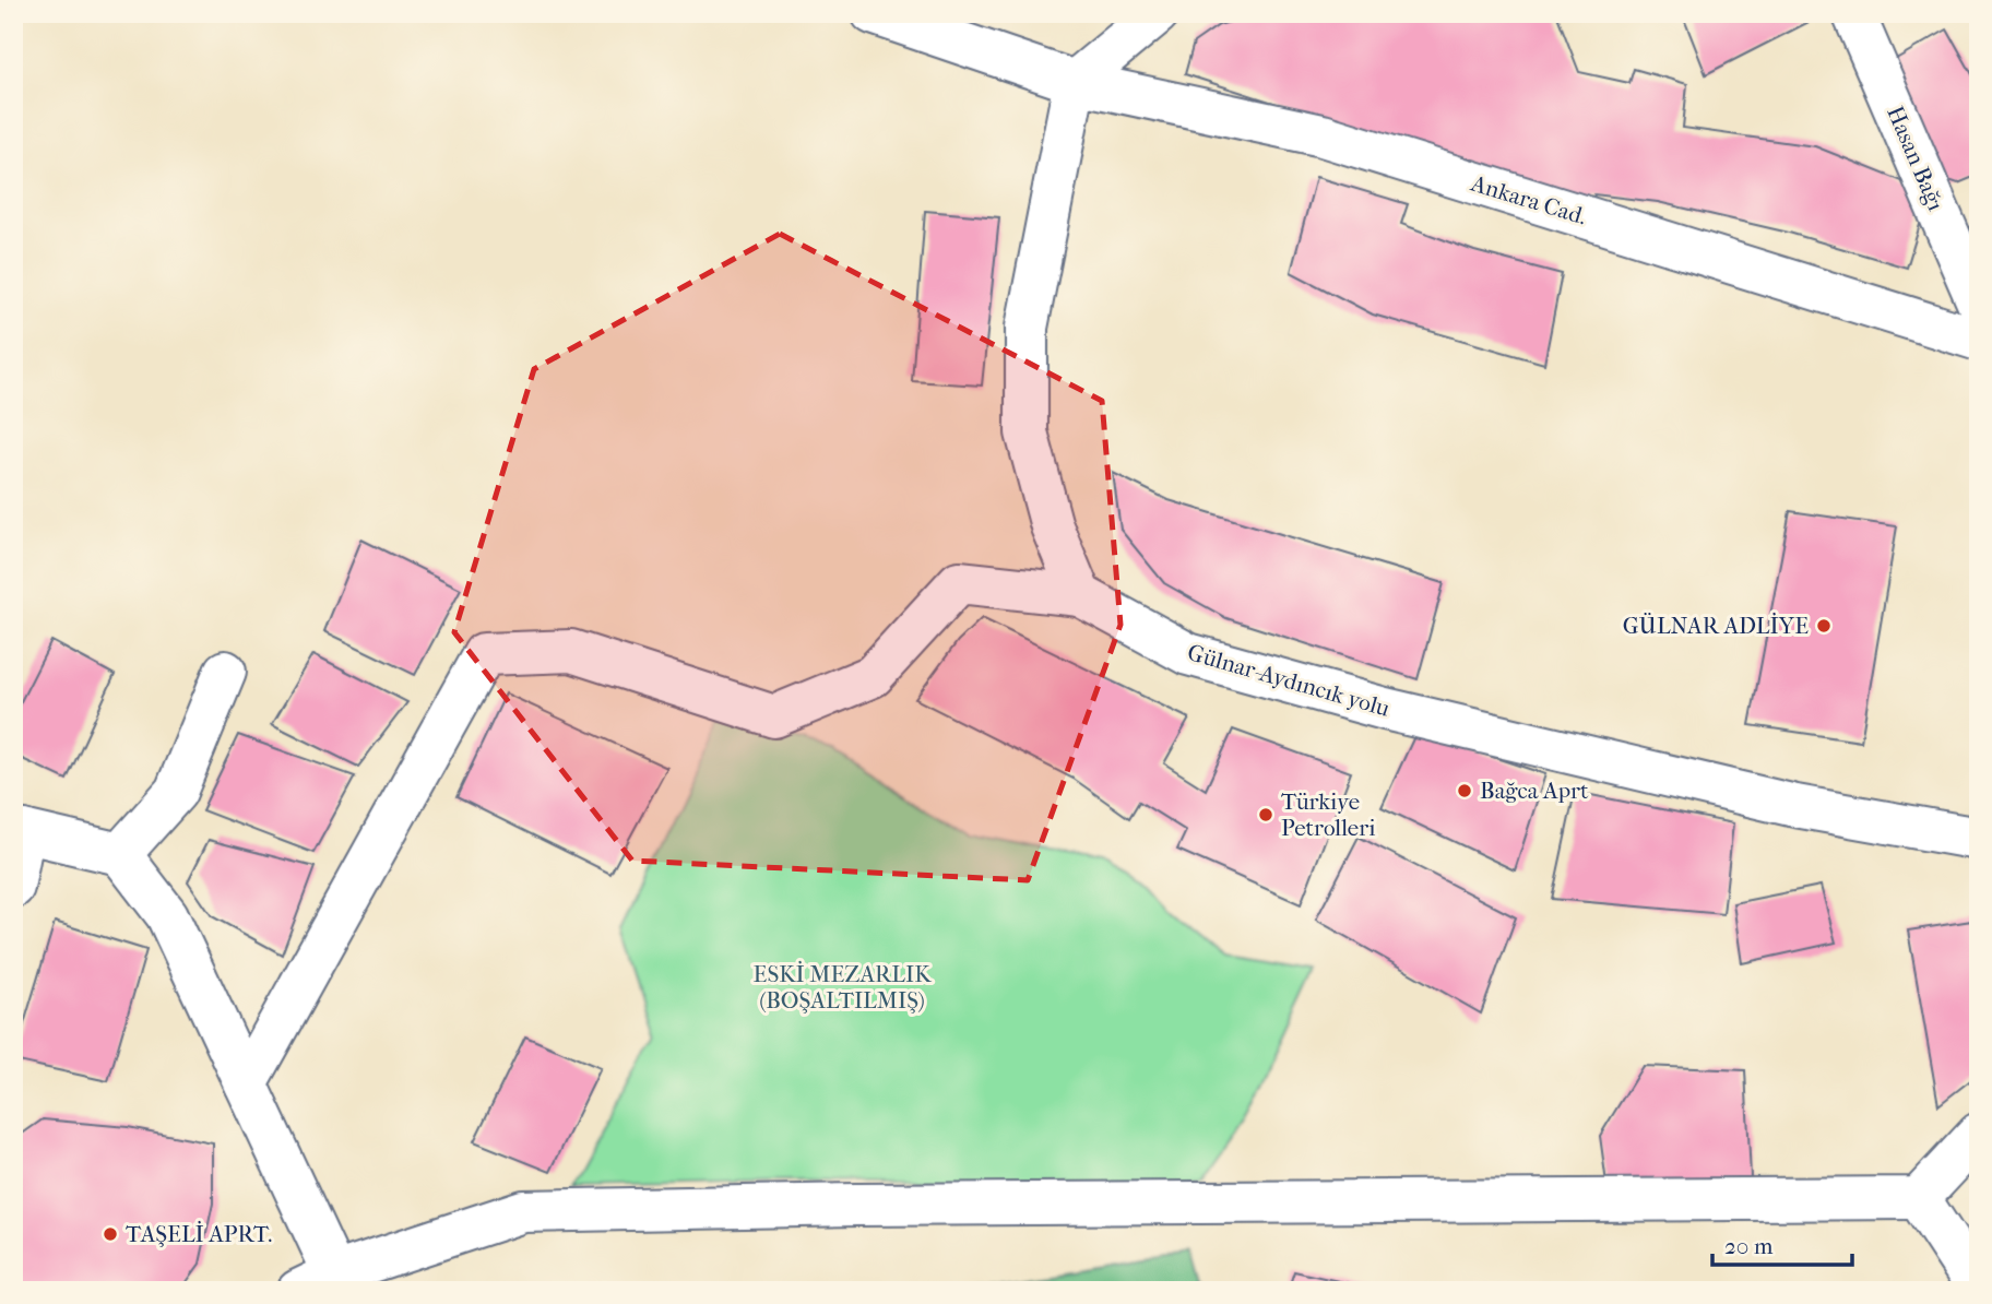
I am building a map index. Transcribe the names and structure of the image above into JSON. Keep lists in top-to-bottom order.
{
  "streets": {
    "street": ["Hasan Bağı", "Ankara Cad.", "Gülnar-Aydıncık yolu"]
  },
  "parks": ["ESKİ MEZARLIK (BOŞALTILMIŞ)"],
  "places": [
    "GÜLNAR ADLİYE",
    "Bağca Aprt",
    "Türkiye Petrolleri",
    "TAŞELİ APRT."
  ],
  "scale_bar": "20 m"
}
